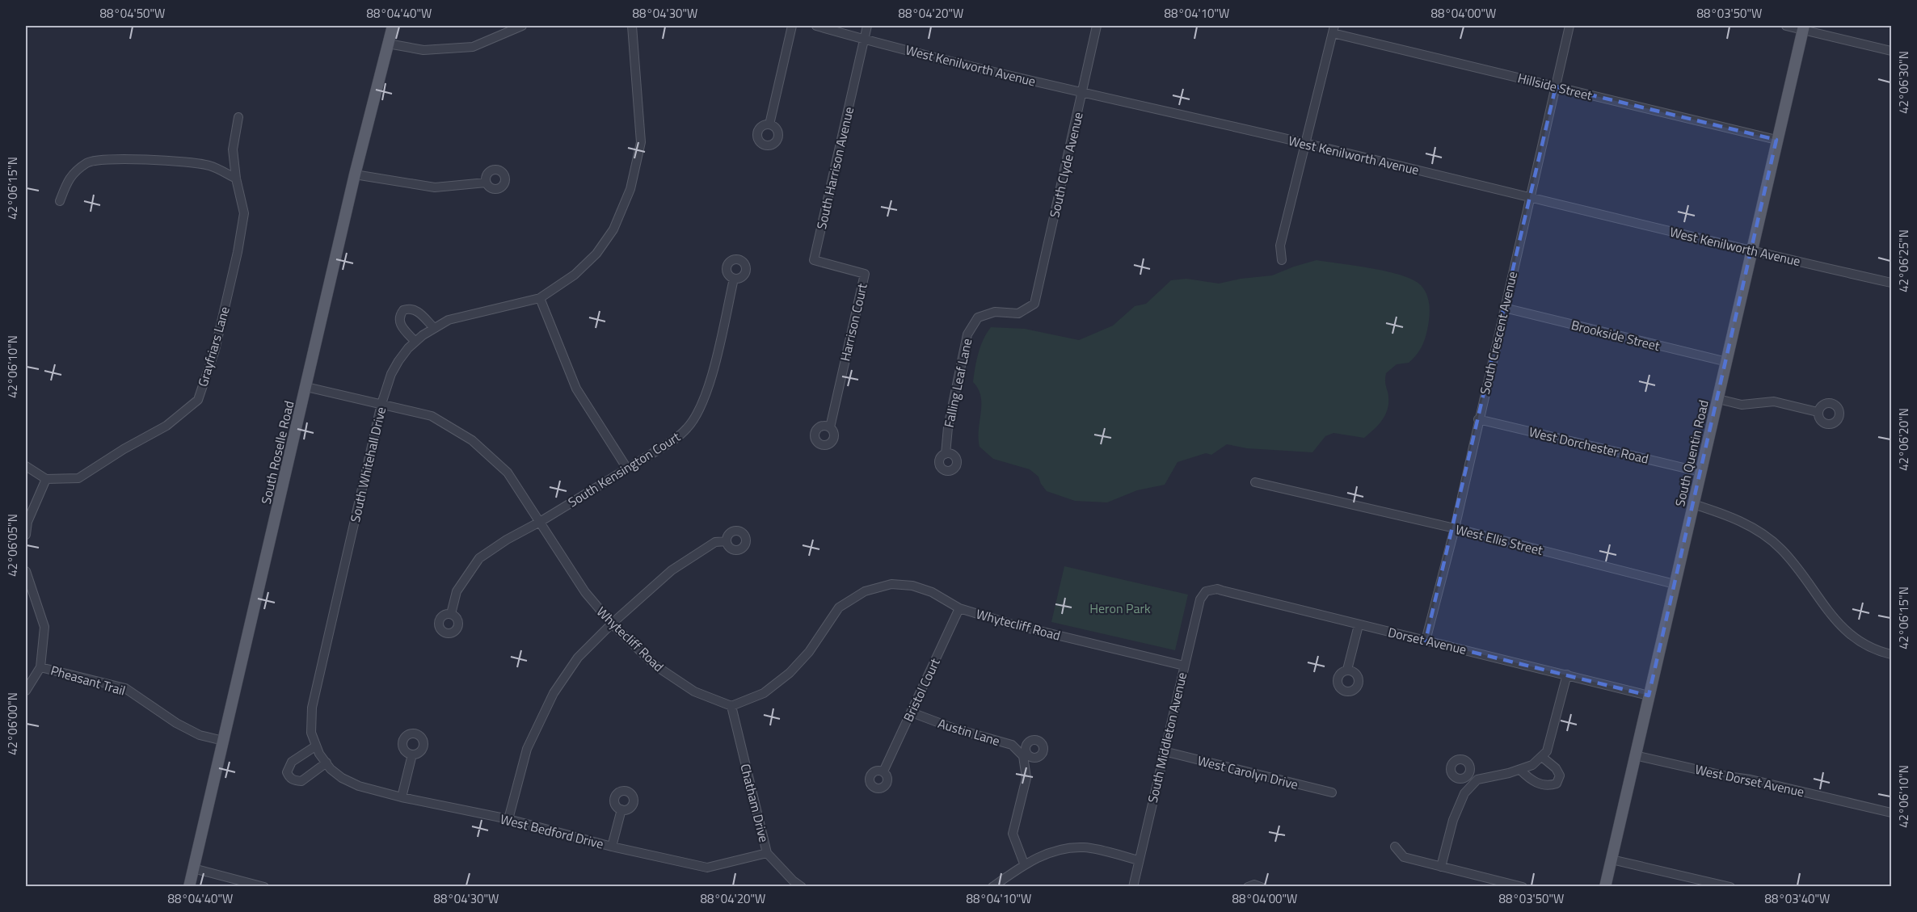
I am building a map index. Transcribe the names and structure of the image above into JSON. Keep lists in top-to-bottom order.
{
  "streets": {
    "main road": ["South Roselle Road", "South Quentin Road"],
    "street": [
      "West Kenilworth Avenue",
      "Hillside Street",
      "South Clyde Avenue",
      "South Harrison Avenue",
      "Harrison Court",
      "South Crescent Avenue",
      "Brookside Street",
      "Grayfriars Lane",
      "Falling Leaf Lane",
      "West Dorchester Road",
      "South Whitehall Drive",
      "South Kensington Court",
      "West Ellis Street",
      "Whytecliff Road",
      "Dorset Avenue",
      "Pheasant Trail",
      "Bristol Court",
      "Austin Lane",
      "South Middleton Avenue",
      "West Carolyn Drive",
      "West Dorset Avenue",
      "Chatham Drive",
      "West Bedford Drive"
    ]
  },
  "crossings": [
    ["West Kenilworth Avenue", "South Clyde Avenue"],
    ["West Kenilworth Avenue", "South Harrison Avenue"],
    ["West Kenilworth Avenue", "South Crescent Avenue"],
    ["West Kenilworth Avenue", "South Quentin Road"],
    ["Hillside Street", "South Crescent Avenue"],
    ["Hillside Street", "South Quentin Road"],
    ["South Clyde Avenue", "Falling Leaf Lane"],
    ["South Harrison Avenue", "Harrison Court"],
    ["South Crescent Avenue", "Brookside Street"],
    ["South Crescent Avenue", "West Dorchester Road"],
    ["South Crescent Avenue", "West Ellis Street"],
    ["South Crescent Avenue", "Dorset Avenue"],
    ["Brookside Street", "South Quentin Road"],
    ["West Dorchester Road", "South Quentin Road"],
    ["South Roselle Road", "Whytecliff Road"],
    ["South Roselle Road", "Pheasant Trail"],
    ["South Quentin Road", "West Ellis Street"],
    ["South Quentin Road", "Dorset Avenue"],
    ["South Quentin Road", "West Dorset Avenue"],
    ["South Whitehall Drive", "Whytecliff Road"],
    ["South Whitehall Drive", "West Bedford Drive"],
    ["South Kensington Court", "Whytecliff Road"],
    ["Whytecliff Road", "Bristol Court"],
    ["Whytecliff Road", "South Middleton Avenue"],
    ["Whytecliff Road", "Chatham Drive"],
    ["Dorset Avenue", "South Middleton Avenue"],
    ["Bristol Court", "Austin Lane"],
    ["South Middleton Avenue", "West Carolyn Drive"],
    ["Chatham Drive", "West Bedford Drive"]
  ],
  "parks": ["Heron Park"],
  "coordinates": [
    "88°04'50\"W",
    "88°04'40\"W",
    "88°04'30\"W",
    "88°04'20\"W",
    "88°04'10\"W",
    "88°04'00\"W",
    "88°03'50\"W",
    "42°06'30\"N",
    "42°06'15\"N",
    "42°06'25\"N",
    "42°06'10\"N",
    "42°06'20\"N",
    "42°06'05\"N",
    "42°06'00\"N",
    "88°03'40\"W"
  ]
}
